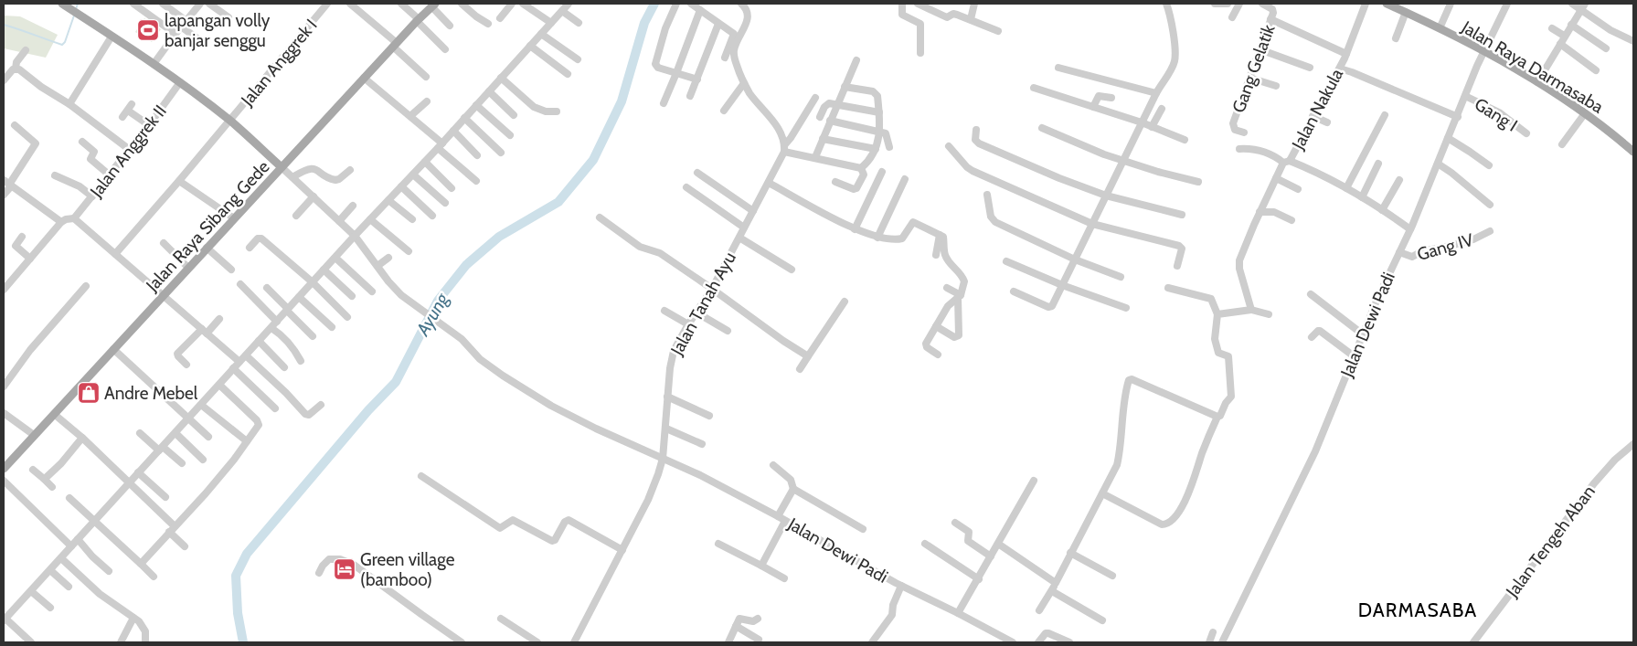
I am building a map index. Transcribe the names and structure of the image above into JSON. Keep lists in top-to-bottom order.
{
  "streets": {
    "main road": ["Jalan Raya Darmasaba", "Jalan Raya Sibang Gede"],
    "street": [
      "Jalan Anggrek I",
      "Gang Gelatik",
      "Jalan Nakula",
      "Gang I",
      "Jalan Anggrek II",
      "Gang IV",
      "Jalan Tanah Ayu",
      "Jalan Dewi Padi",
      "Jalan Tengeh Aban"
    ]
  },
  "crossings": [
    ["Jalan Raya Darmasaba", "Jalan Dewi Padi"],
    ["Jalan Nakula", "Jalan Dewi Padi"],
    ["Gang I", "Jalan Dewi Padi"],
    ["Jalan Raya Sibang Gede", "Jalan Dewi Padi"],
    ["Gang IV", "Jalan Dewi Padi"],
    ["Jalan Tanah Ayu", "Jalan Dewi Padi"]
  ],
  "districts": ["DARMASABA"],
  "water": ["Ayung"],
  "places": {
    "sports": ["lapangan volly banjar senggu"],
    "shop": ["Andre Mebel"],
    "hotel": ["Green village (bamboo)"]
  }
}
